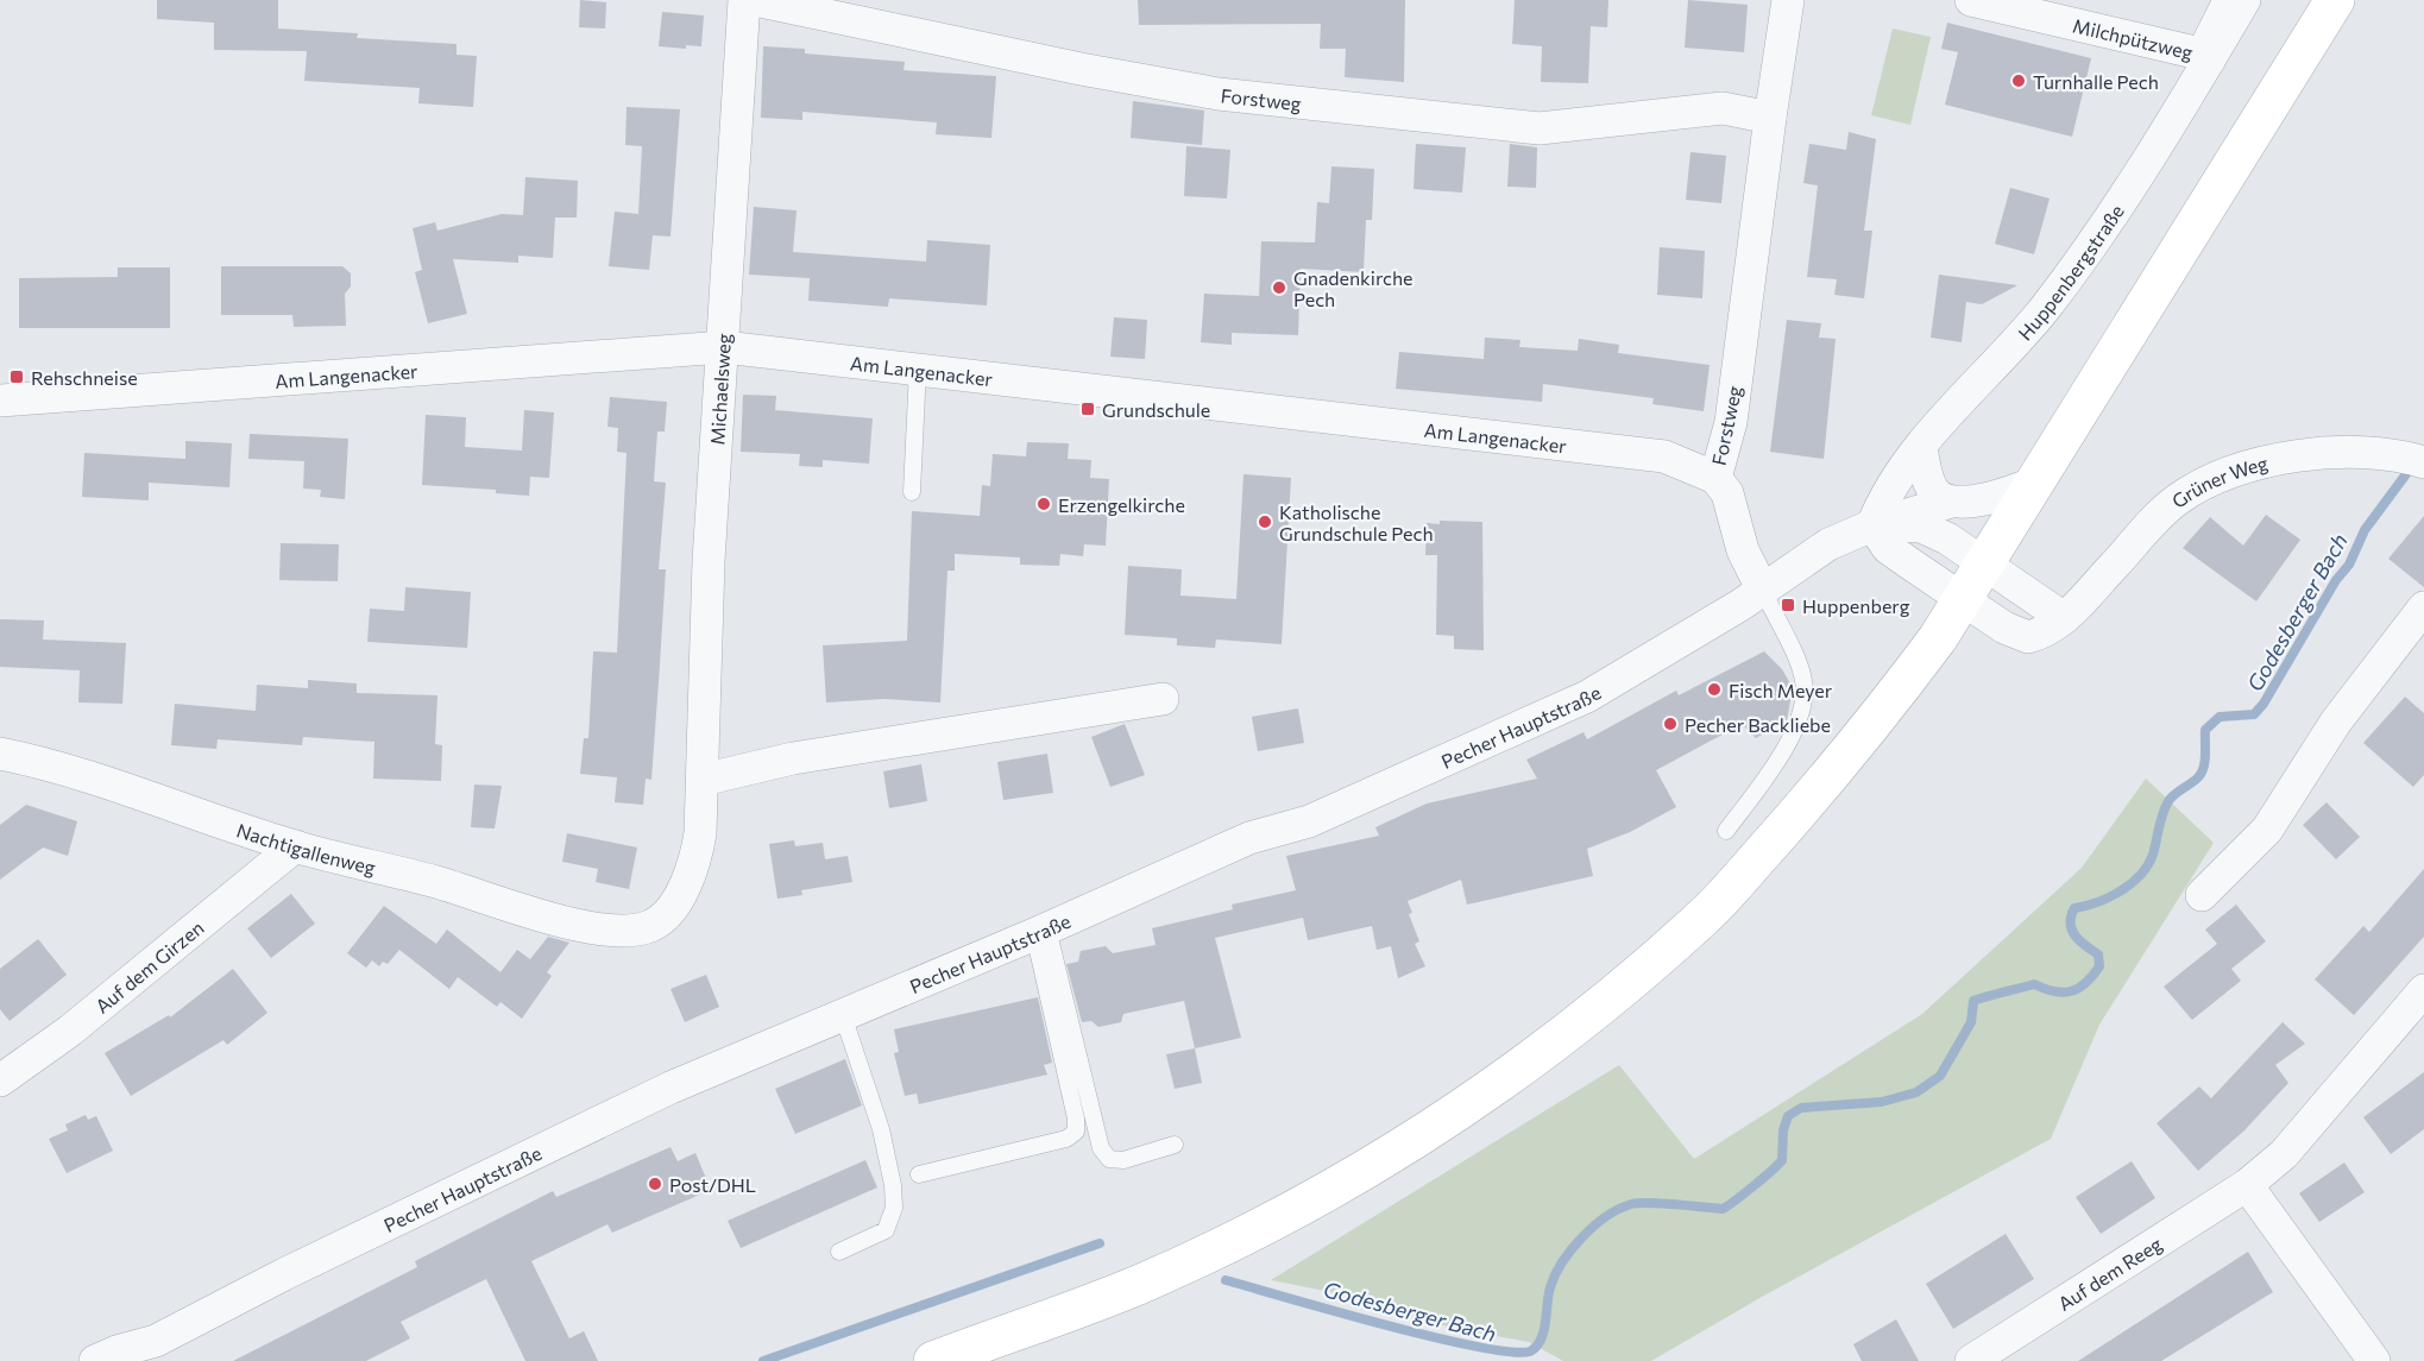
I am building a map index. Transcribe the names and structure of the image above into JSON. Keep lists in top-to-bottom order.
{
  "streets": {
    "street": [
      "Milchpützweg",
      "Forstweg",
      "Huppenbergstraße",
      "Am Langenacker",
      "Michaelsweg",
      "Grüner Weg",
      "Pecher Hauptstraße",
      "Nachtigallenweg",
      "Auf dem Girzen",
      "Auf dem Reeg"
    ]
  },
  "crossings": [
    ["Milchpützweg", "Huppenbergstraße"],
    ["Forstweg", "Am Langenacker"],
    ["Huppenbergstraße", "Pecher Hauptstraße"],
    ["Am Langenacker", "Michaelsweg"],
    ["Michaelsweg", "Nachtigallenweg"],
    ["Nachtigallenweg", "Auf dem Girzen"]
  ],
  "water": ["Godesberger Bach"],
  "places": {
    "other": [
      "Turnhalle Pech",
      "Gnadenkirche Pech",
      "Erzengelkirche",
      "Katholische Grundschule Pech",
      "Fisch Meyer",
      "Pecher Backliebe",
      "Post/DHL"
    ],
    "transit": ["Rehschneise", "Grundschule", "Huppenberg"]
  }
}
